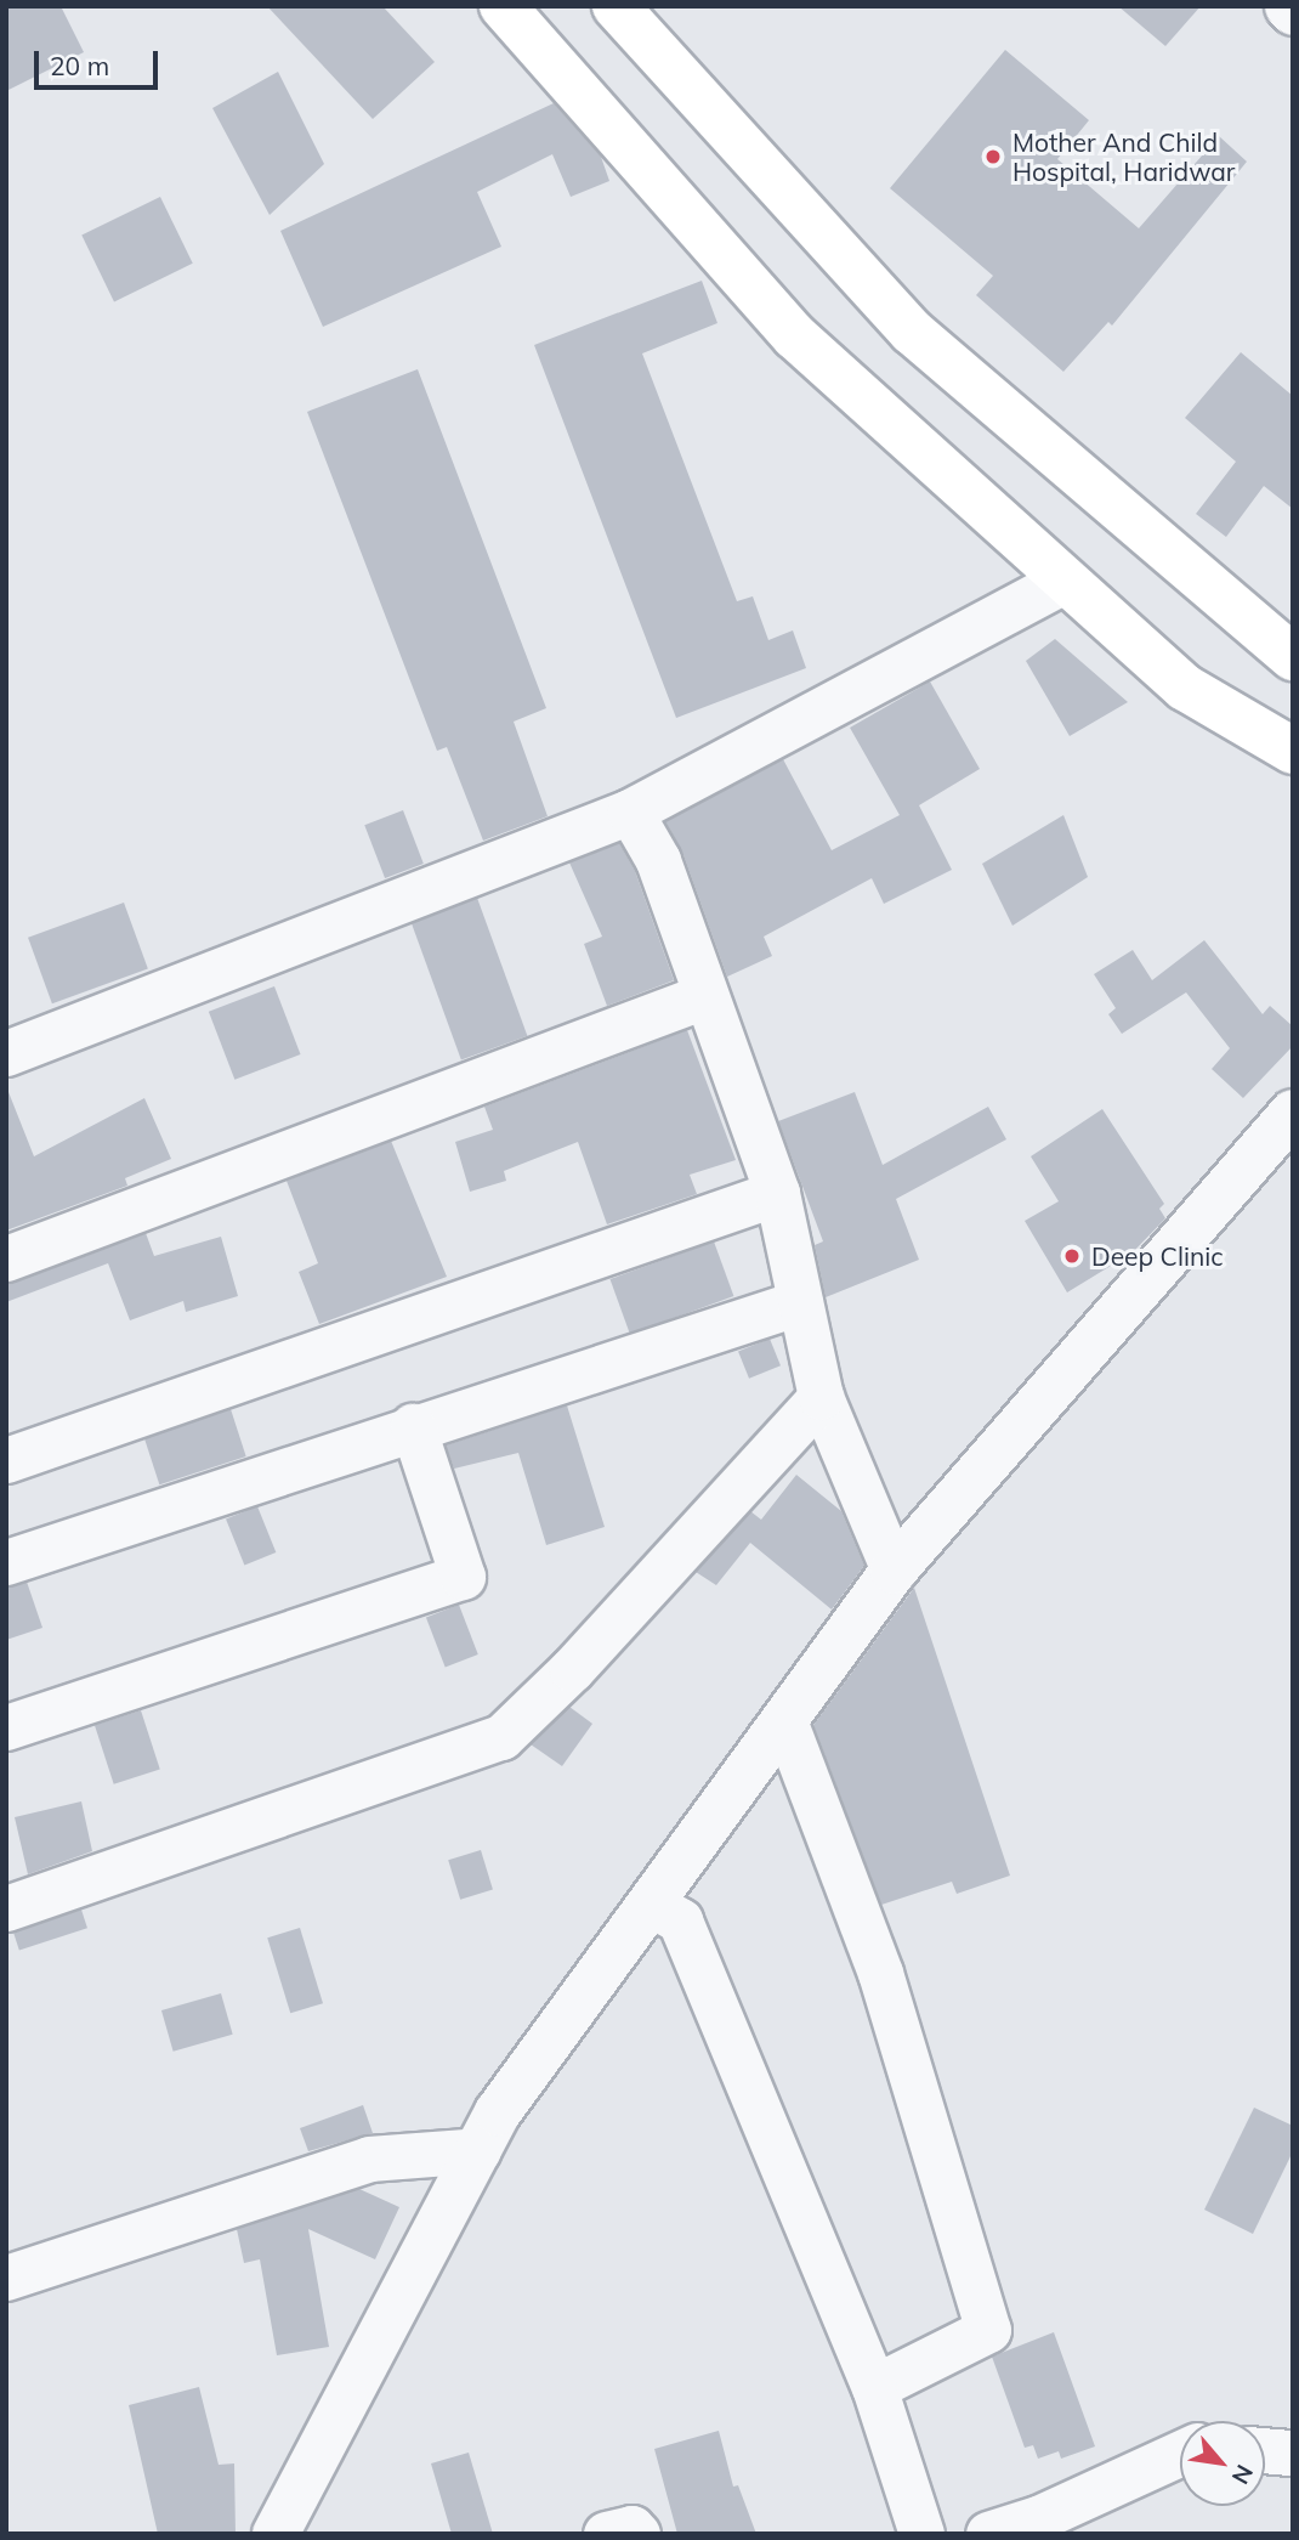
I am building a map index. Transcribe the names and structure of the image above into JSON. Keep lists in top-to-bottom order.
{
  "places": ["Mother And Child Hospital, Haridwar", "Deep Clinic"],
  "scale_bar": "20 m",
  "north": "bottom right"
}
